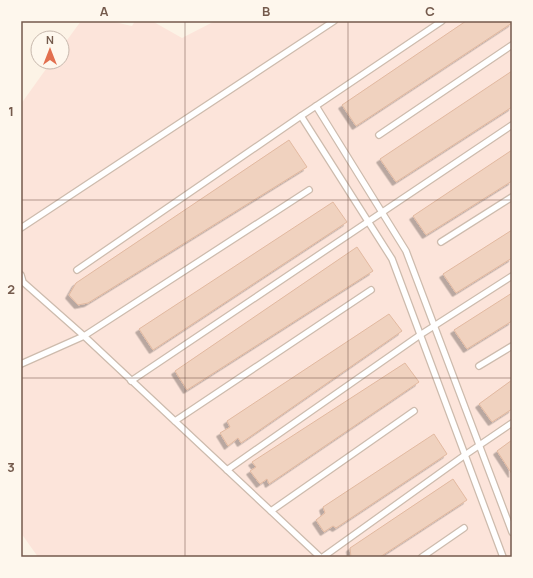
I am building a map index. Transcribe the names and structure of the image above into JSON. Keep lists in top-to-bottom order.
{
  "north": "top",
  "grid": {
    "columns": ["A", "B", "C"],
    "rows": ["1", "2", "3"]
  }
}
